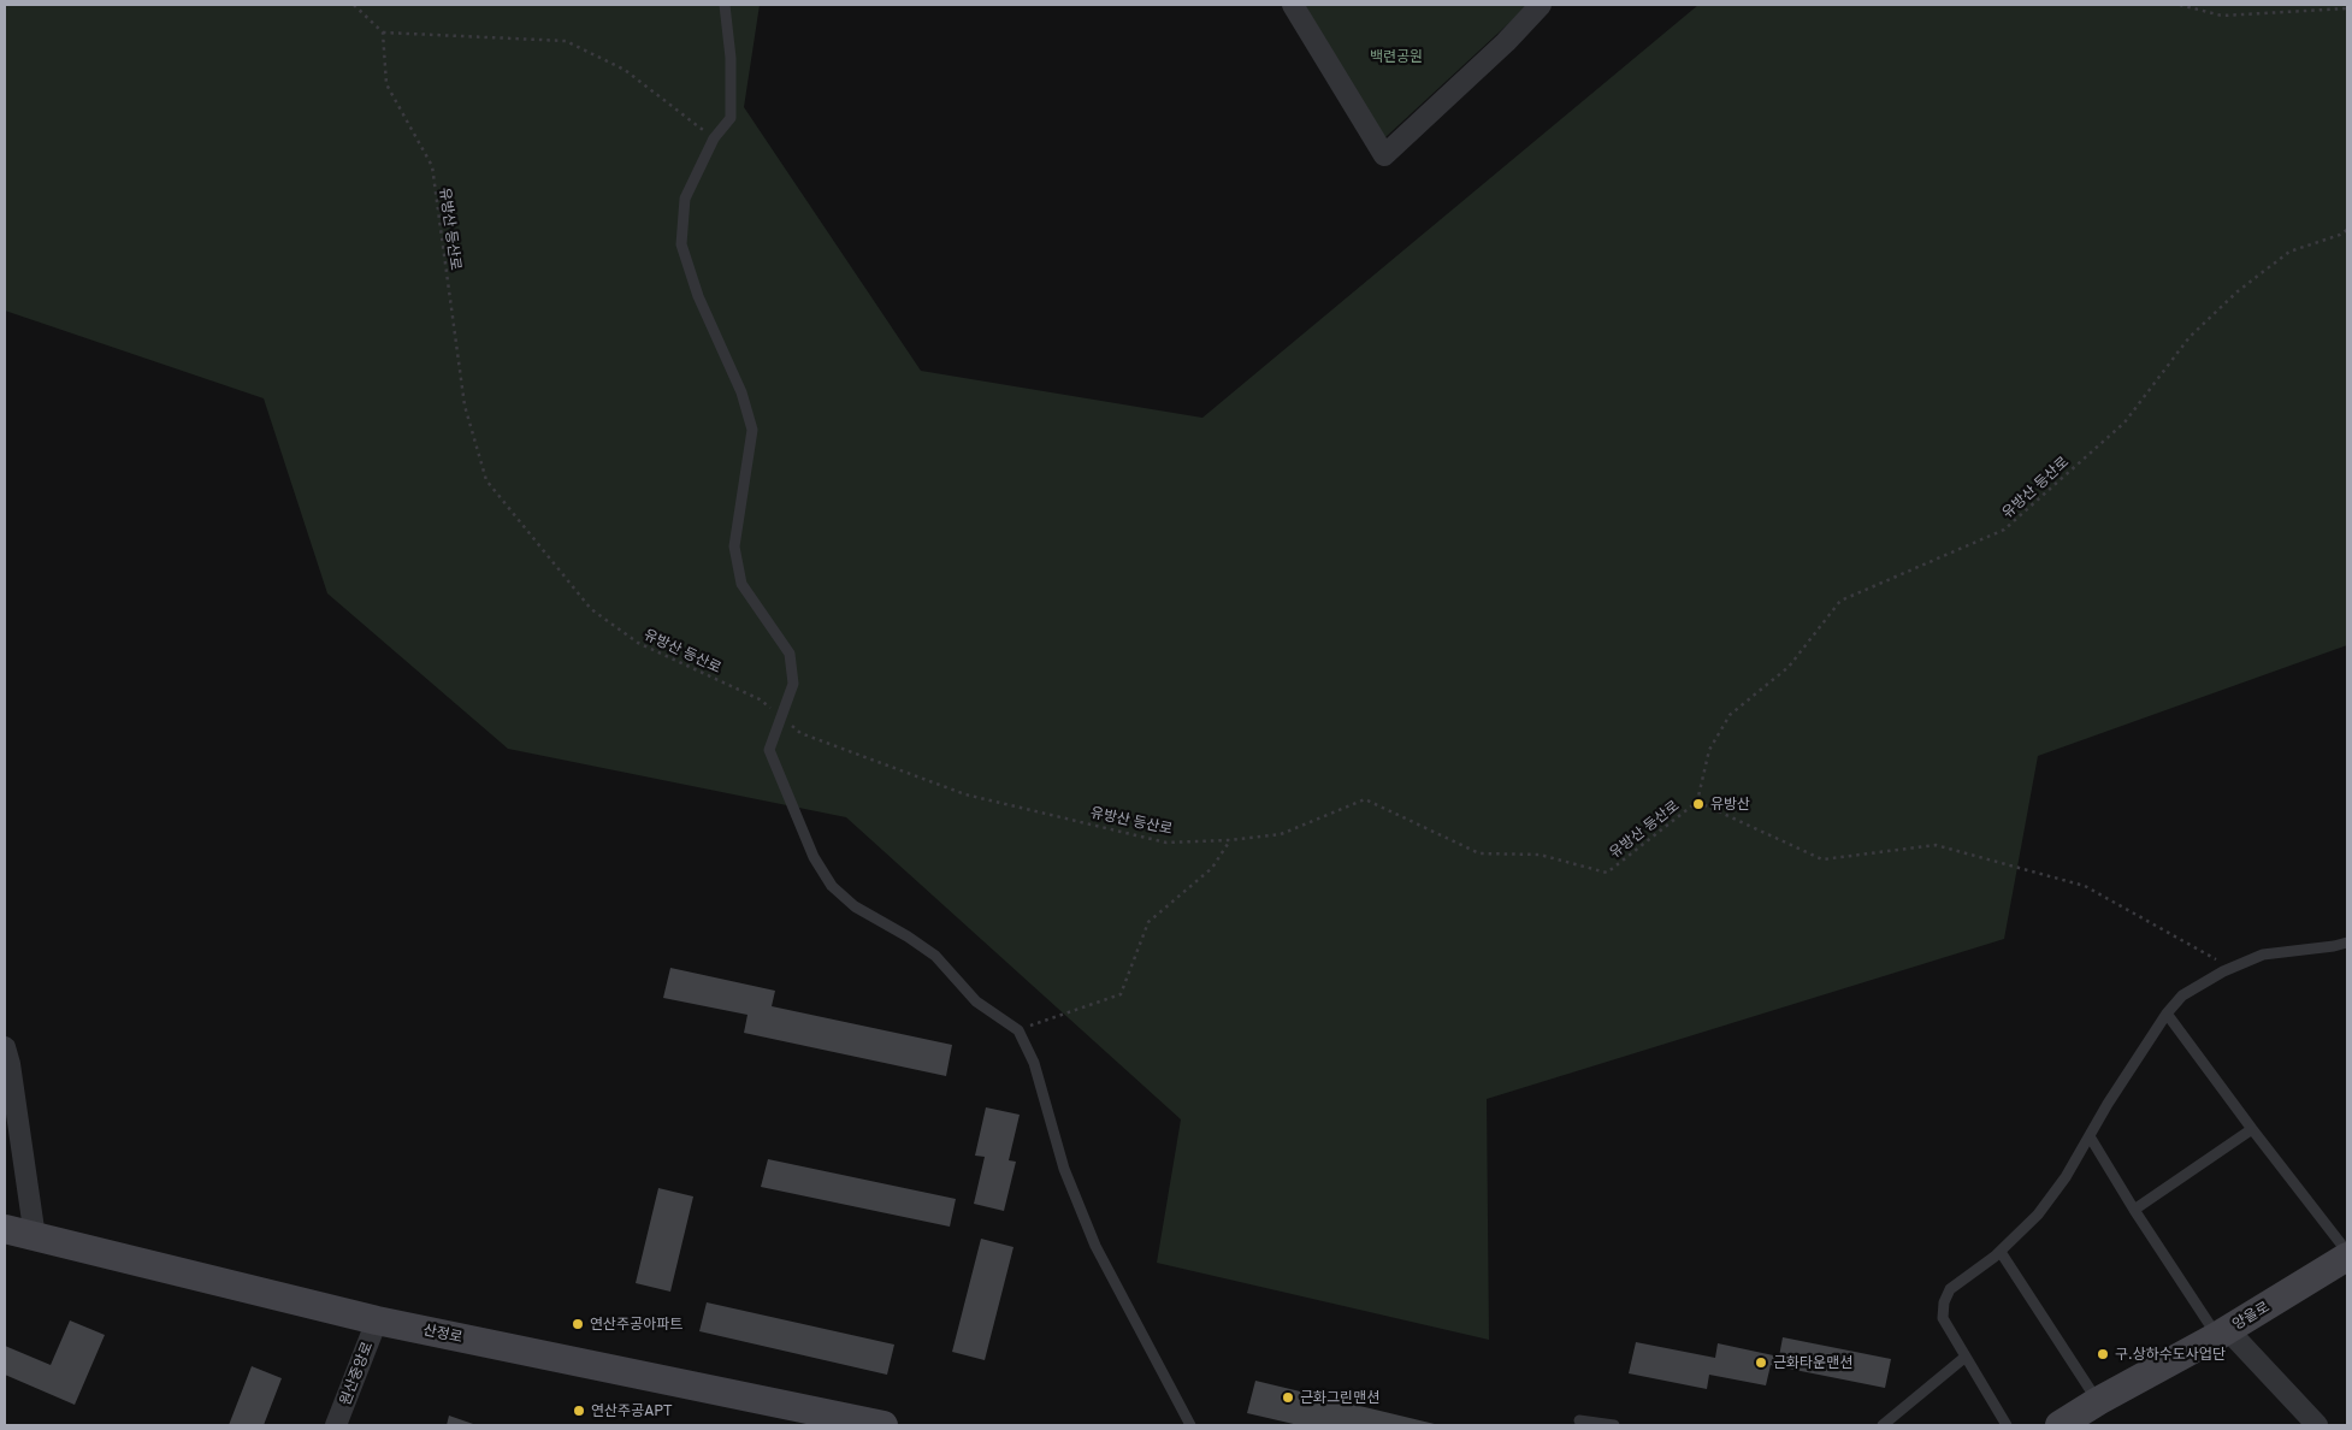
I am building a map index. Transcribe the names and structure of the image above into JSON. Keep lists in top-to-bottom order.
{
  "streets": {
    "street": ["양을로", "산정로", "원산중앙로"],
    "path": ["유방산 등산로"]
  },
  "crossings": [
    ["산정로", "원산중앙로"]
  ],
  "parks": ["백련공원"],
  "places": [
    "유방산",
    "연산주공아파트",
    "구.상하수도사업단",
    "근화타운맨션",
    "근화그린맨션",
    "연산주공APT"
  ]
}
